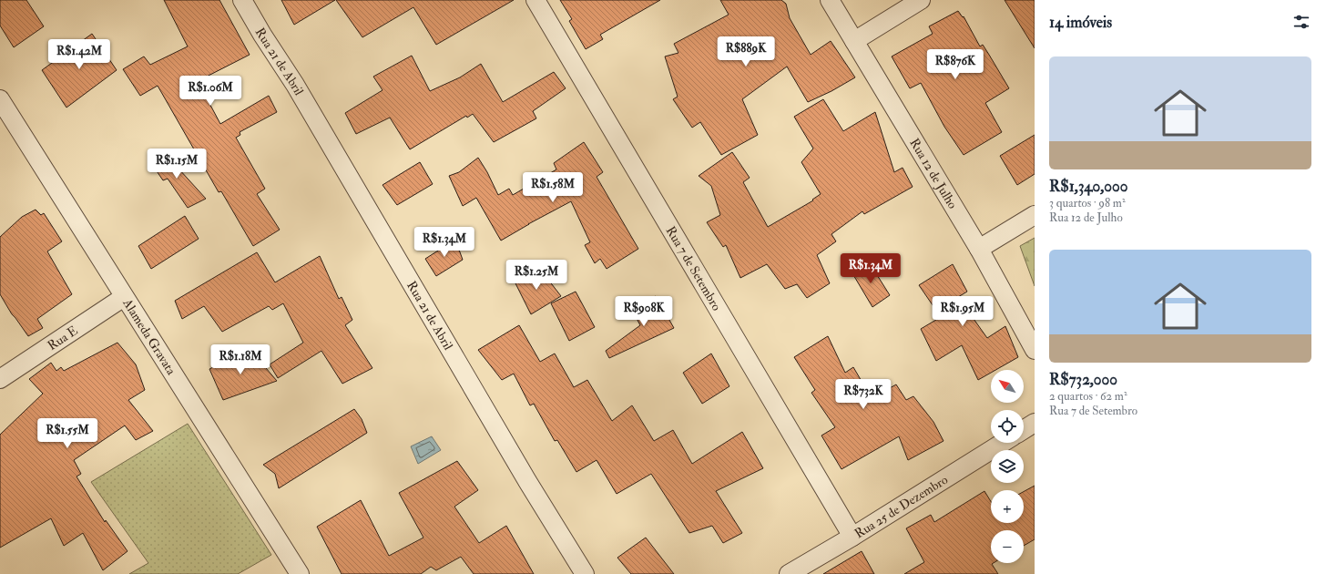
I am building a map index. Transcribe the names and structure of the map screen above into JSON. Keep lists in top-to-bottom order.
{
  "streets": {
    "street": [
      "Rua 21 de Abril",
      "Rua 12 de Julho",
      "Rua 7 de Setembro",
      "Alameda Gravata",
      "Rua E",
      "Rua 25 de Dezembro"
    ]
  },
  "crossings": [
    ["Rua 7 de Setembro", "Rua 25 de Dezembro"],
    ["Alameda Gravata", "Rua E"]
  ],
  "north": "top left",
  "page": {
    "heading": "14 imóveis",
    "price": [
      "R$889K",
      "R$1.42M",
      "R$876K",
      "R$1.06M",
      "R$1.15M",
      "R$1.58M",
      "R$1.34M",
      "R$1.34M",
      "R$1.25M",
      "R$908K",
      "R$1.95M",
      "R$1.18M",
      "R$732K",
      "R$1.55M"
    ],
    "list": [
      {
        "name": "R$1,340,000",
        "note": "3 quartos · 98 m² · Rua 12 de Julho"
      },
      {
        "name": "R$732,000",
        "note": "2 quartos · 62 m² · Rua 7 de Setembro"
      }
    ],
    "map_buttons": ["+", "−"]
  }
}
